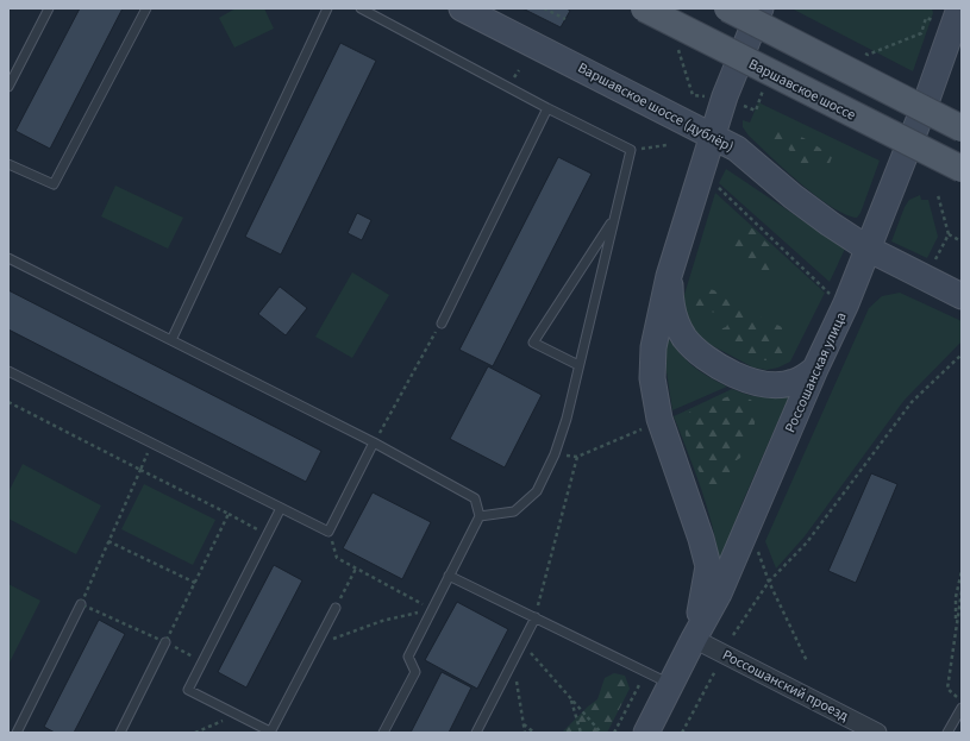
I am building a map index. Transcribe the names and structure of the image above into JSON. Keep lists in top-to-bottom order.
{
  "streets": {
    "main road": ["Варшавское шоссе", "Варшавское шоссе (дублёр)", "Россошанская улица"],
    "street": ["Россошанский проезд"]
  },
  "crossings": [
    ["Варшавское шоссе (дублёр)", "Россошанская улица"],
    ["Россошанская улица", "Россошанский проезд"]
  ]
}
